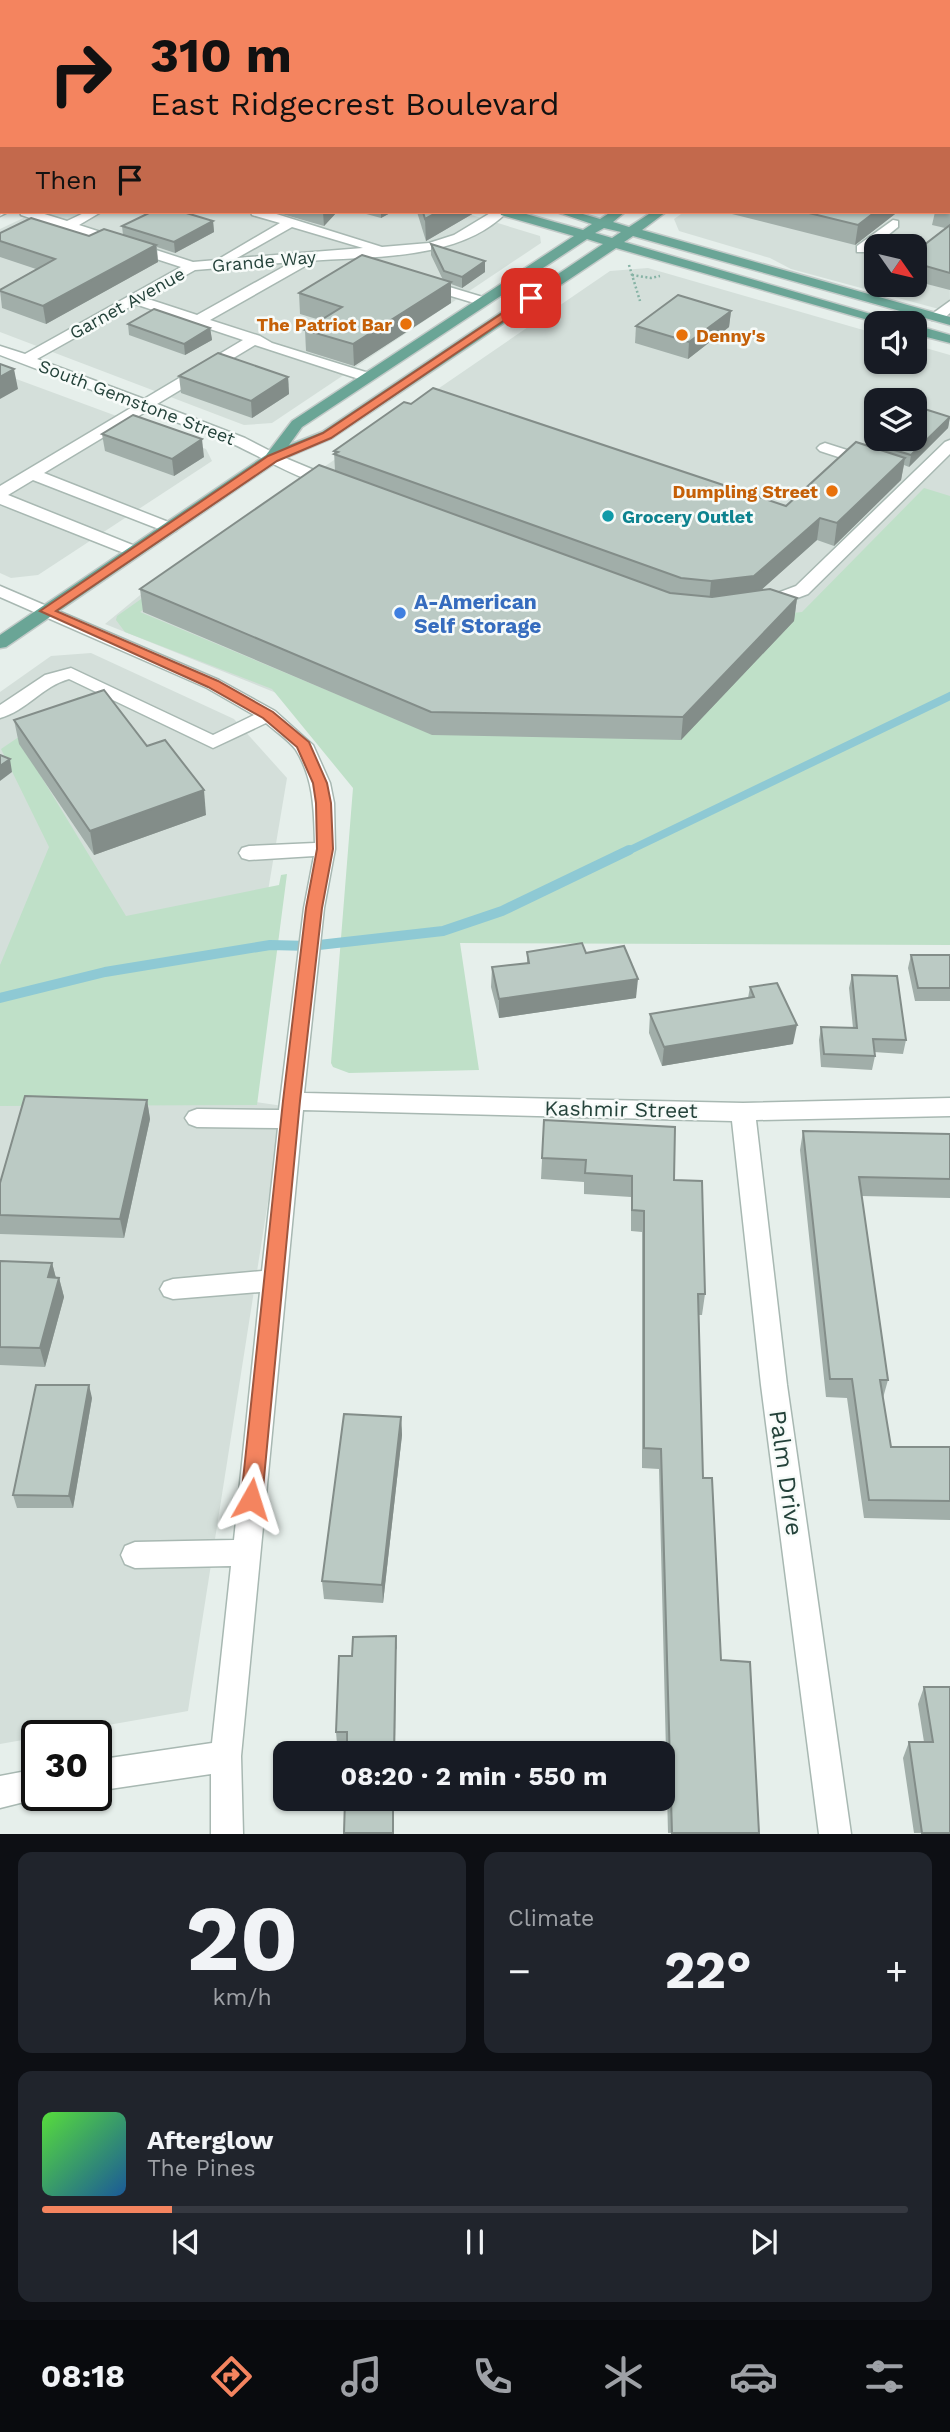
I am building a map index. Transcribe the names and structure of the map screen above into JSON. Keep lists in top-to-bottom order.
{
  "streets": {
    "street": [
      "Grande Way",
      "Garnet Avenue",
      "South Gemstone Street",
      "Kashmir Street",
      "Palm Drive"
    ]
  },
  "crossings": [
    ["Grande Way", "Garnet Avenue"],
    ["Garnet Avenue", "South Gemstone Street"],
    ["Kashmir Street", "Palm Drive"]
  ],
  "places": [
    "The Patriot Bar",
    "Denny's",
    "Dumpling Street",
    "Grocery Outlet",
    "A-American Self Storage"
  ],
  "north": "bottom right",
  "page": {
    "turn": ["310 m", "East Ridgecrest Boulevard"],
    "then": "Then",
    "limit": "30",
    "trip": "08:20 · 2 min · 550 m",
    "tile": [
      ["20", "km/h"],
      "Climate"
    ],
    "heat": ["−", "22°", "+"],
    "song": ["Afterglow", "The Pines"],
    "tabs": "08:18"
  }
}
